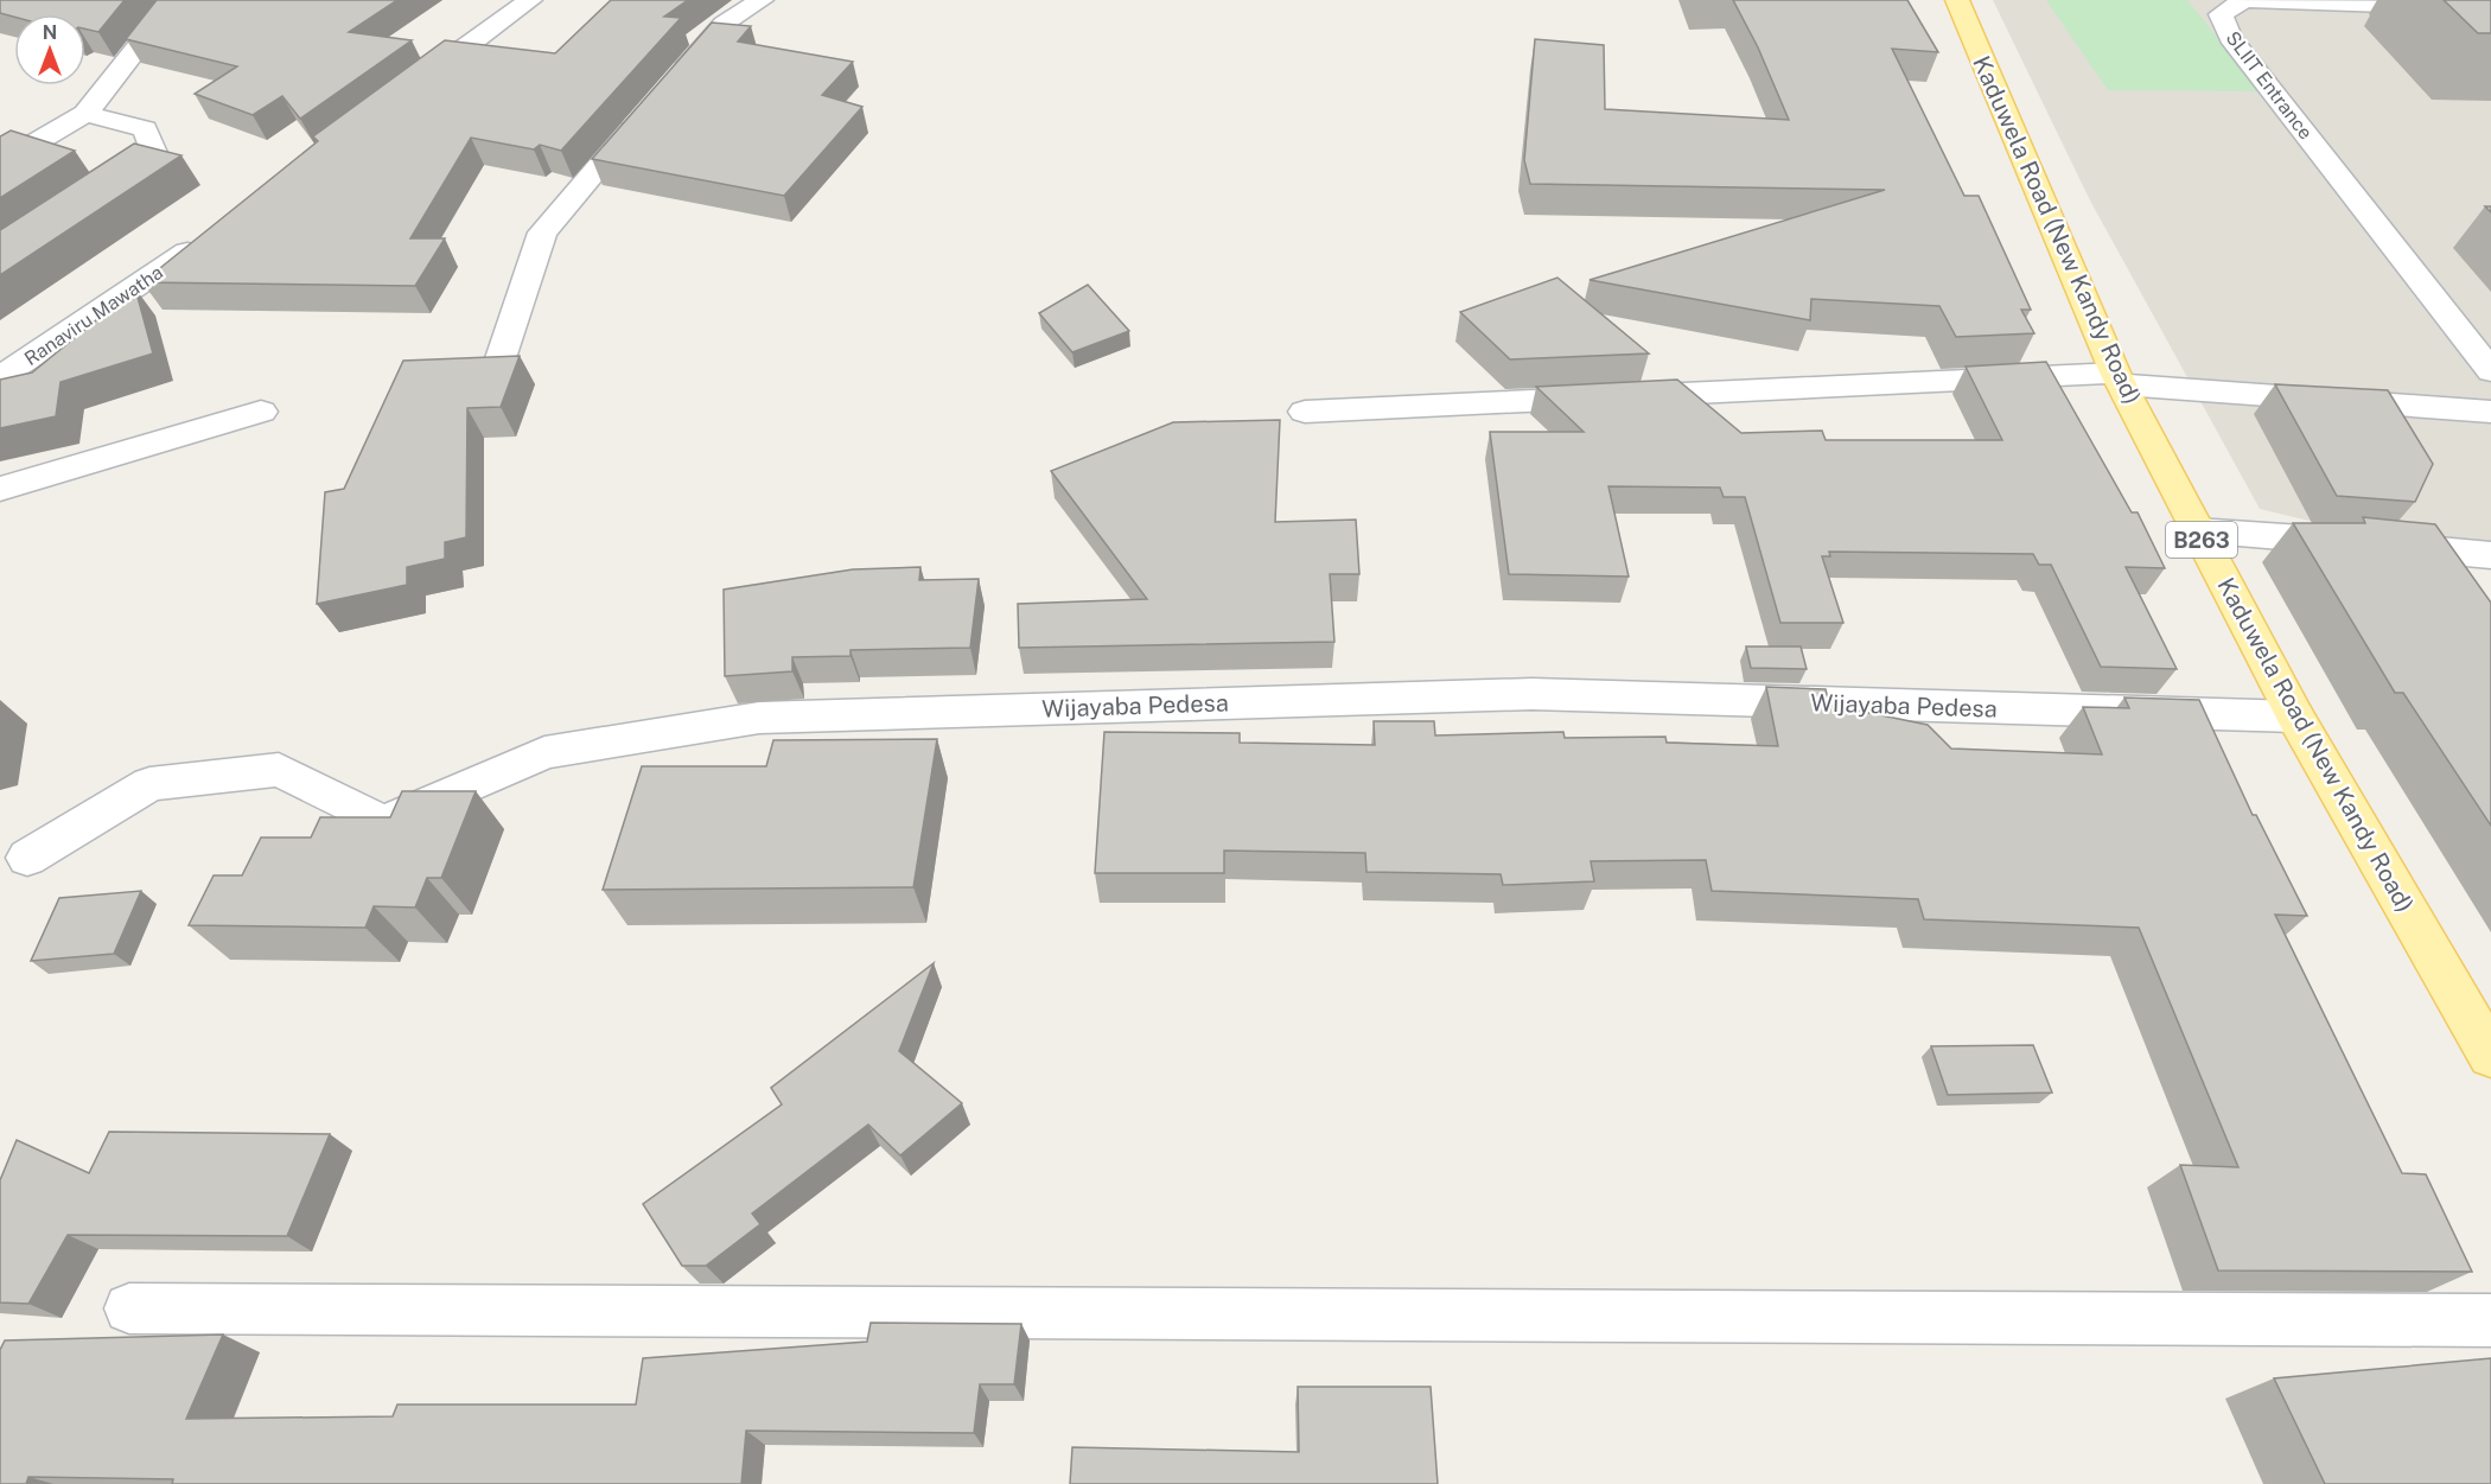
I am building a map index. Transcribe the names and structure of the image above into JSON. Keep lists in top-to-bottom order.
{
  "streets": {
    "main road": ["Kaduwela Road (New Kandy Road)", "B263"],
    "street": ["SLIIT Entrance", "Ranaviru Mawatha", "Wijayaba Pedesa"]
  },
  "crossings": [
    ["Kaduwela Road (New Kandy Road)", "Wijayaba Pedesa"]
  ],
  "north": "top"
}
